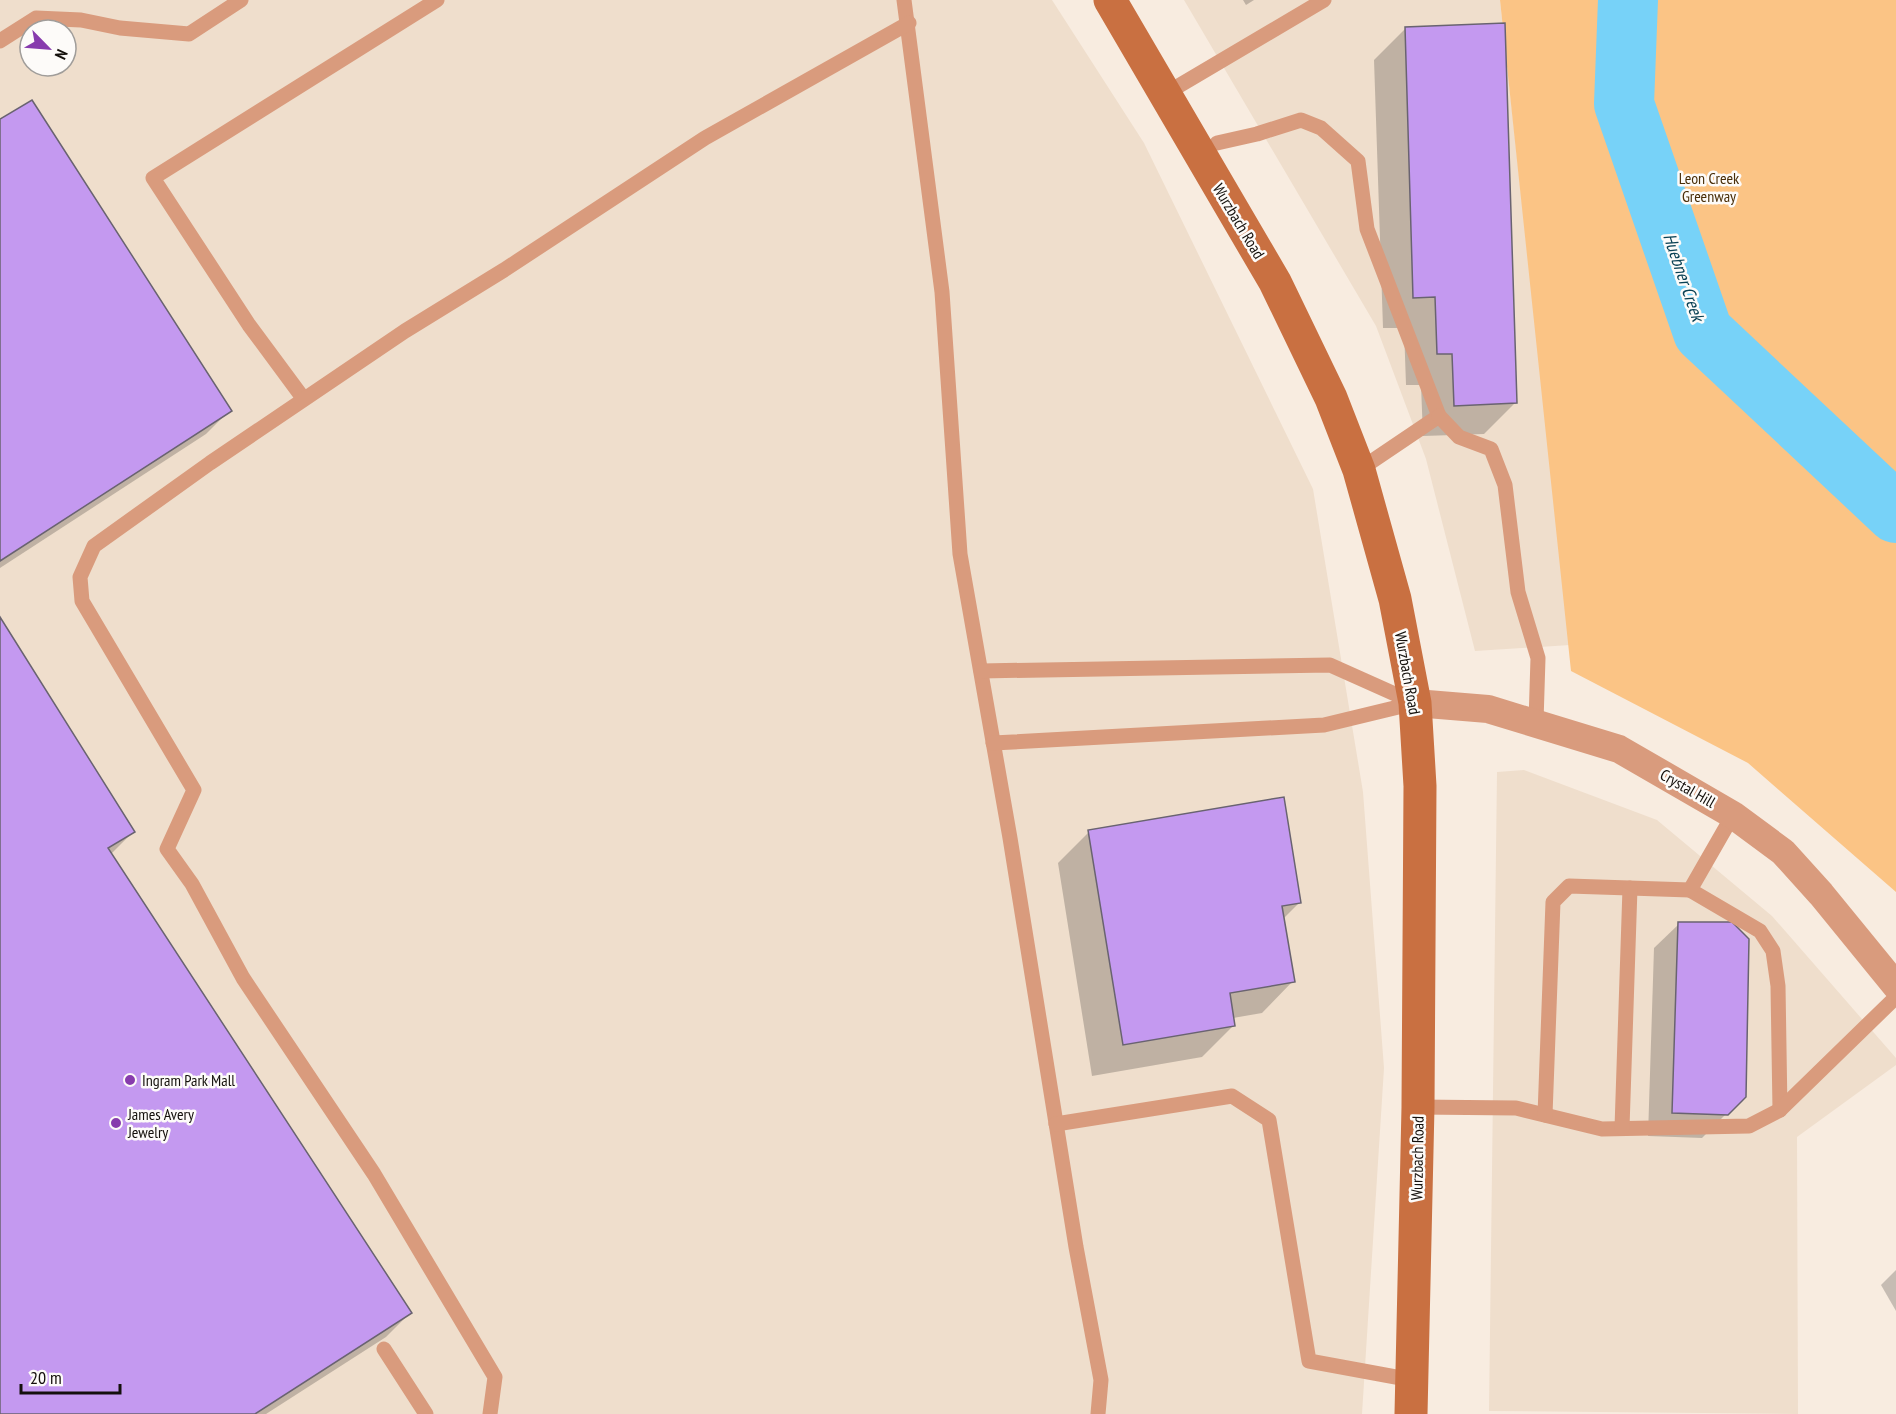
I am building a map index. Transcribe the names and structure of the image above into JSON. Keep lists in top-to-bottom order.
{
  "streets": {
    "main road": ["Wurzbach Road"],
    "street": ["Crystal Hill"]
  },
  "crossings": [
    ["Wurzbach Road", "Crystal Hill"]
  ],
  "water": ["Huebner Creek"],
  "parks": ["Leon Creek Greenway"],
  "places": ["Ingram Park Mall", "James Avery Jewelry"],
  "scale_bar": "20 m",
  "north": "bottom right"
}
